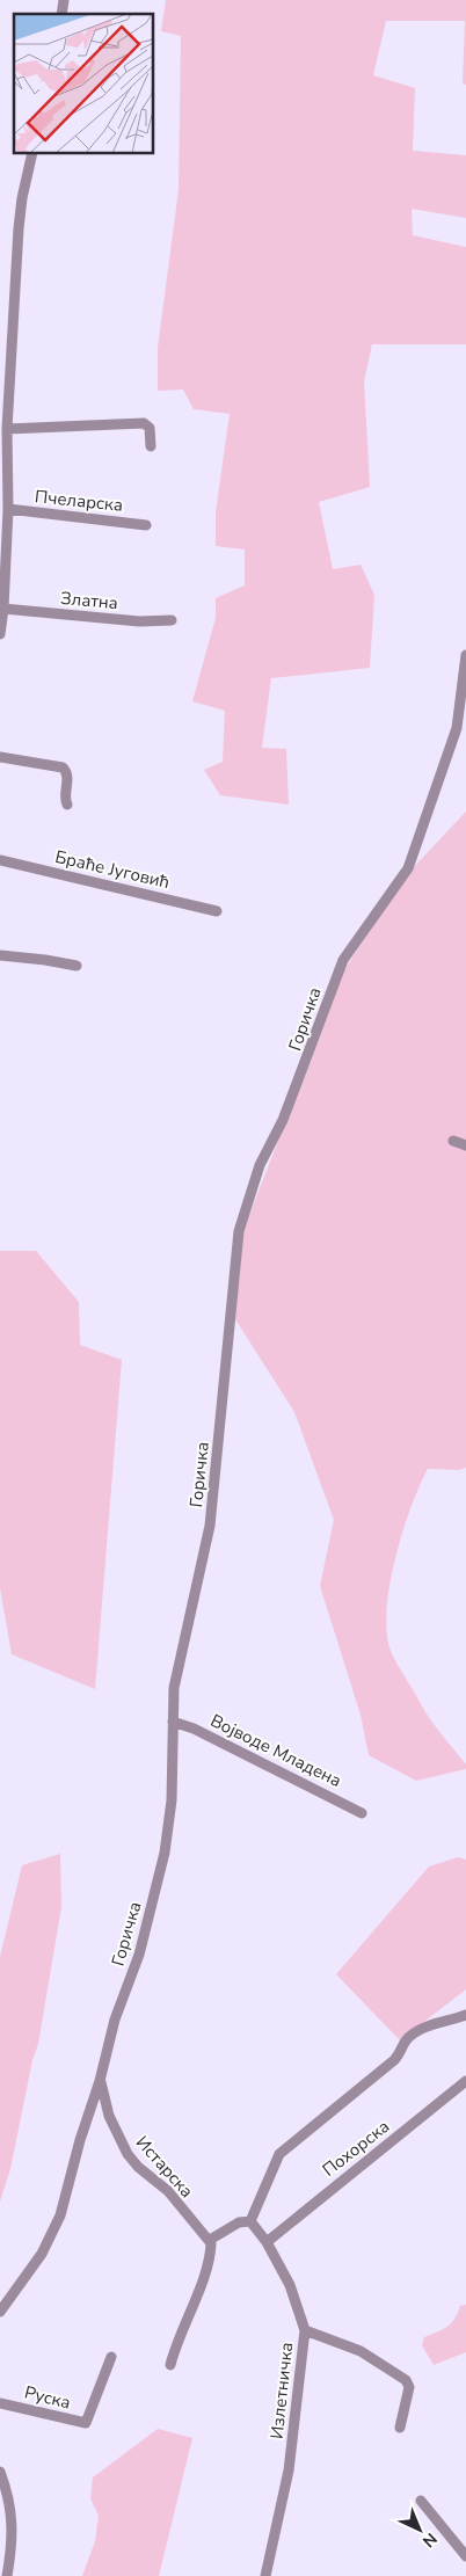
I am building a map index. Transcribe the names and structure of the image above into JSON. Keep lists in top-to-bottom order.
{
  "streets": {
    "street": [
      "Пчеларска",
      "Златна",
      "Браће Југовић",
      "Горичка",
      "Војводе Младена",
      "Похорска",
      "Истарска",
      "Излетничка",
      "Руска"
    ]
  },
  "crossings": [
    ["Горичка", "Војводе Младена"],
    ["Горичка", "Истарска"],
    ["Похорска", "Излетничка"]
  ],
  "north": "bottom right"
}
